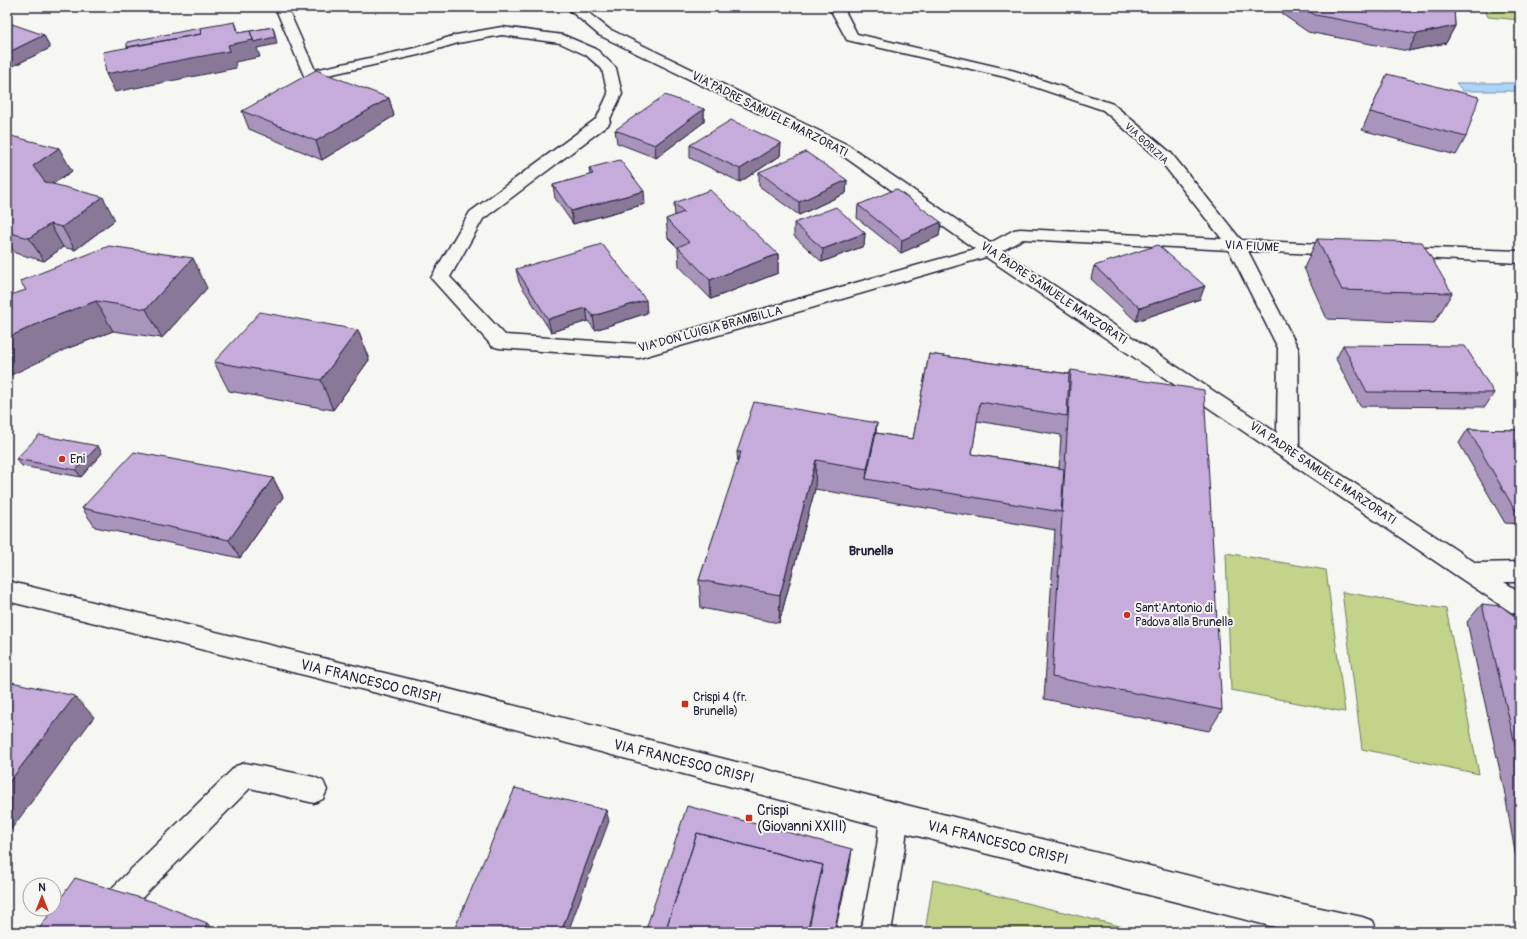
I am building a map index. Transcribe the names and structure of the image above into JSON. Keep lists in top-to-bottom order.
{
  "streets": {
    "street": [
      "VIA PADRE SAMUELE MARZORATI",
      "VIA GORIZIA",
      "VIA FIUME",
      "VIA DON LUIGIA BRAMBILLA",
      "VIA FRANCESCO CRISPI"
    ]
  },
  "crossings": [
    ["VIA PADRE SAMUELE MARZORATI", "VIA GORIZIA"],
    ["VIA PADRE SAMUELE MARZORATI", "VIA FIUME"],
    ["VIA PADRE SAMUELE MARZORATI", "VIA DON LUIGIA BRAMBILLA"],
    ["VIA GORIZIA", "VIA FIUME"],
    ["VIA FIUME", "VIA DON LUIGIA BRAMBILLA"]
  ],
  "districts": ["Brunella"],
  "places": {
    "other": ["Eni", "Sant'Antonio di Padova alla Brunella"],
    "transit": ["Crispi 4 (fr. Brunella)", "Crispi (Giovanni XXIII)"]
  },
  "north": "top"
}
